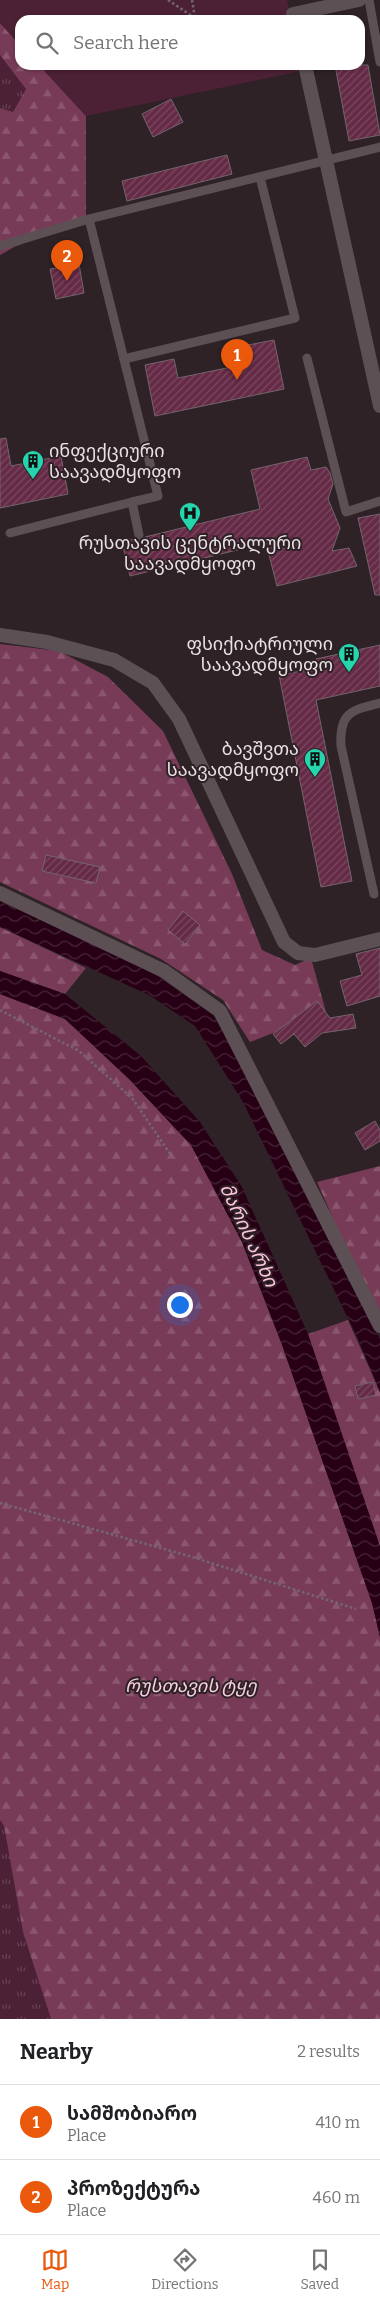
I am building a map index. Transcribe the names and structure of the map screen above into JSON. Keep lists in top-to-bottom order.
{
  "water": ["მარის არხი"],
  "parks": ["რუსთავის ტყე"],
  "places": {
    "building": ["ინფექციური საავადმყოფო", "ფსიქიატრიული საავადმყოფო", "ბავშვთა საავადმყოფო"],
    "hospital": ["რუსთავის ცენტრალური საავადმყოფო"]
  },
  "page": {
    "search": "Search here",
    "pins": ["2", "1"],
    "heading": ["Nearby", "2 results"],
    "list": [
      {
        "mark": "1",
        "name": "სამშობიარო",
        "note": "Place",
        "value": "410 m"
      },
      {
        "mark": "2",
        "name": "პროზექტურა",
        "note": "Place",
        "value": "460 m"
      }
    ],
    "nav": ["Map", "Directions", "Saved"]
  }
}
